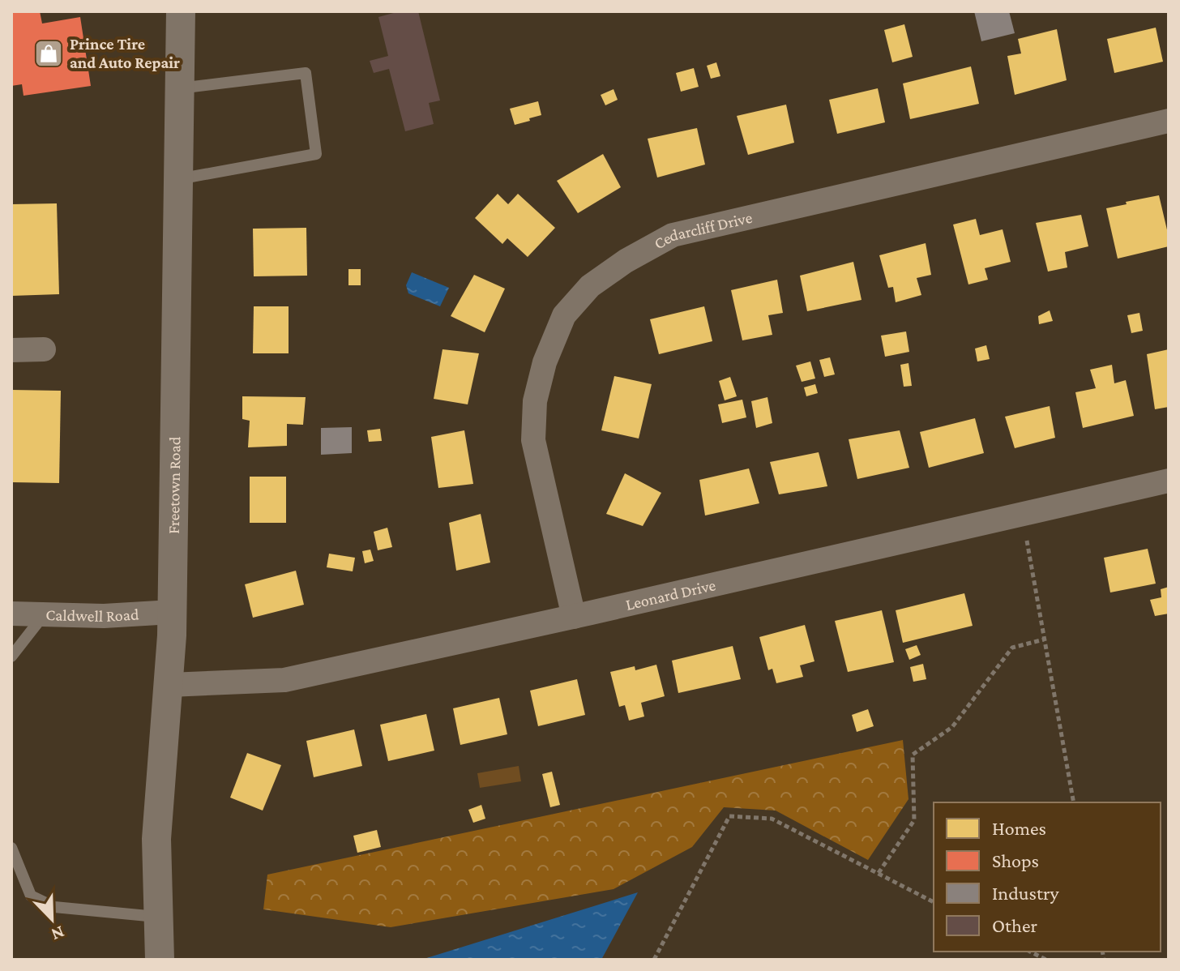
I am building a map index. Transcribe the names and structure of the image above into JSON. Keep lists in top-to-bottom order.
{
  "streets": {
    "street": [
      "Cedarcliff Drive",
      "Freetown Road",
      "Leonard Drive",
      "Caldwell Road"
    ]
  },
  "crossings": [
    ["Cedarcliff Drive", "Leonard Drive"],
    ["Freetown Road", "Leonard Drive"],
    ["Freetown Road", "Caldwell Road"]
  ],
  "places": {
    "shop": ["Prince Tire and Auto Repair"]
  },
  "legend": [
    "Homes",
    "Shops",
    "Industry",
    "Other"
  ],
  "north": "bottom right"
}
